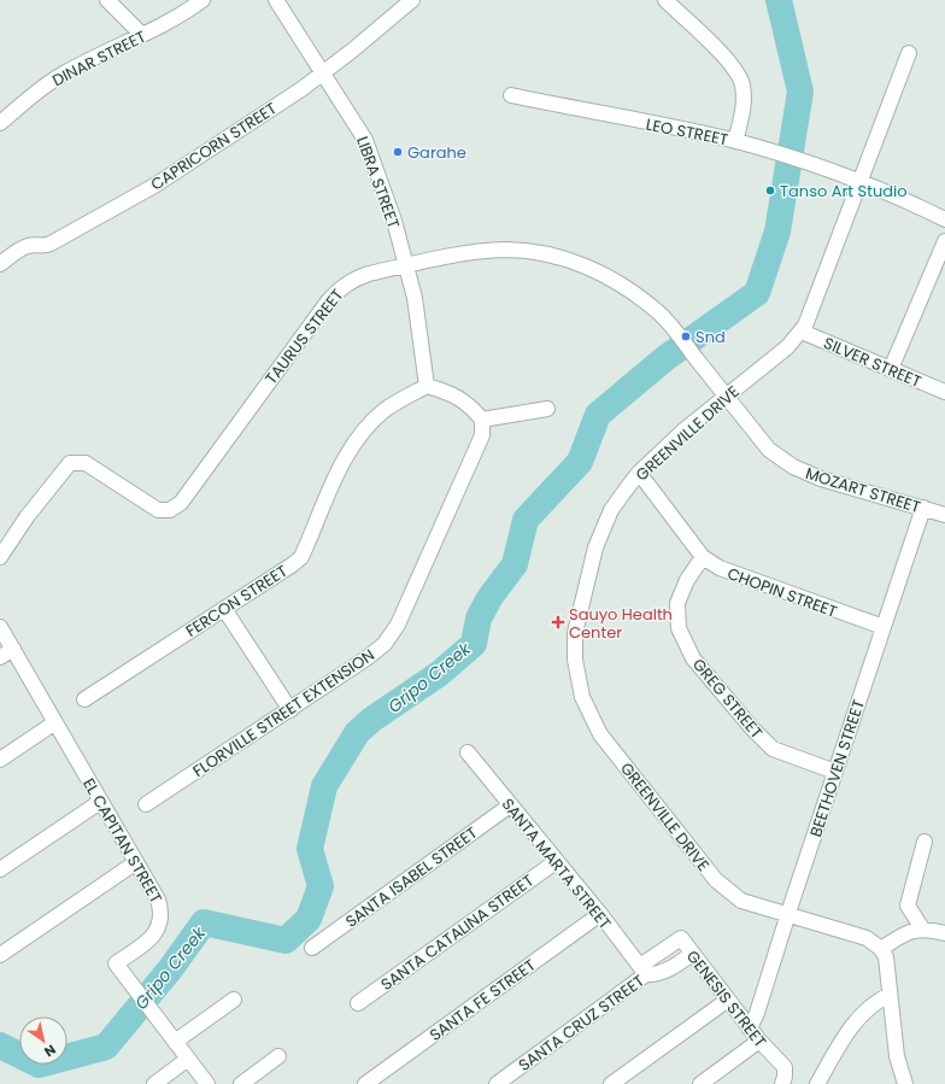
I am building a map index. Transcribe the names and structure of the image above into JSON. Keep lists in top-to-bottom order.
{
  "streets": {
    "street": [
      "DINAR STREET",
      "LEO STREET",
      "CAPRICORN STREET",
      "LIBRA STREET",
      "TAURUS STREET",
      "SILVER STREET",
      "GREENVILLE DRIVE",
      "MOZART STREET",
      "CHOPIN STREET",
      "FERCON STREET",
      "GREG STREET",
      "FLORVILLE STREET EXTENSION",
      "BEETHOVEN STREET",
      "EL CAPITAN STREET",
      "SANTA MARTA STREET",
      "SANTA ISABEL STREET",
      "SANTA CATALINA STREET",
      "GENESIS STREET",
      "SANTA FE STREET",
      "SANTA CRUZ STREET"
    ]
  },
  "crossings": [
    ["LEO STREET", "GREENVILLE DRIVE"],
    ["CAPRICORN STREET", "LIBRA STREET"],
    ["LIBRA STREET", "TAURUS STREET"],
    ["LIBRA STREET", "FERCON STREET"],
    ["TAURUS STREET", "GREENVILLE DRIVE"],
    ["TAURUS STREET", "MOZART STREET"],
    ["SILVER STREET", "GREENVILLE DRIVE"],
    ["GREENVILLE DRIVE", "MOZART STREET"],
    ["GREENVILLE DRIVE", "CHOPIN STREET"],
    ["GREENVILLE DRIVE", "BEETHOVEN STREET"],
    ["MOZART STREET", "BEETHOVEN STREET"],
    ["CHOPIN STREET", "GREG STREET"],
    ["CHOPIN STREET", "BEETHOVEN STREET"],
    ["GREG STREET", "BEETHOVEN STREET"],
    ["BEETHOVEN STREET", "GENESIS STREET"],
    ["SANTA MARTA STREET", "SANTA ISABEL STREET"],
    ["SANTA MARTA STREET", "SANTA CATALINA STREET"],
    ["SANTA MARTA STREET", "SANTA FE STREET"],
    ["SANTA MARTA STREET", "SANTA CRUZ STREET"],
    ["GENESIS STREET", "SANTA CRUZ STREET"]
  ],
  "water": ["Gripo Creek"],
  "places": {
    "other": ["Garahe", "Tanso Art Studio", "Snd"],
    "health": ["Sauyo Health Center"]
  },
  "north": "bottom right"
}
